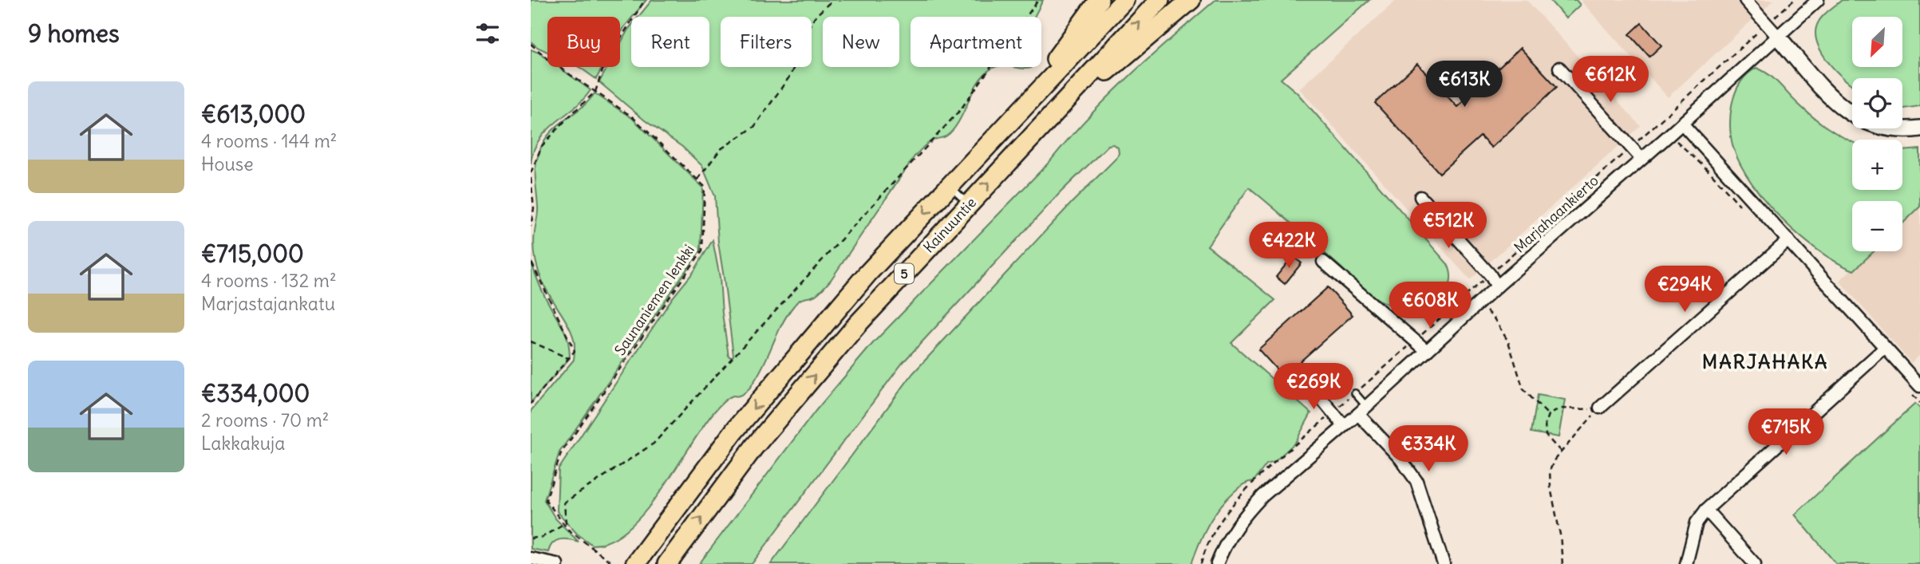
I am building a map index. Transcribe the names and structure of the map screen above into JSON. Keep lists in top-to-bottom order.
{
  "streets": {
    "highway": ["Kainuuntie", "5"],
    "street": ["Marjahaankierto"],
    "path": ["Saunaniemen lenkki"]
  },
  "districts": ["MARJAHAKA"],
  "north": "bottom left",
  "page": {
    "heading": "9 homes",
    "map_buttons": ["+", "−"],
    "chip": [
      "Buy",
      "Rent",
      "Filters",
      "New",
      "Apartment"
    ],
    "price": [
      "€612K",
      "€613K",
      "€512K",
      "€422K",
      "€294K",
      "€608K",
      "€269K",
      "€715K",
      "€334K"
    ],
    "list": [
      {
        "name": "€613,000",
        "note": "4 rooms · 144 m² · House"
      },
      {
        "name": "€715,000",
        "note": "4 rooms · 132 m² · Marjastajankatu"
      },
      {
        "name": "€334,000",
        "note": "2 rooms · 70 m² · Lakkakuja"
      }
    ]
  }
}
